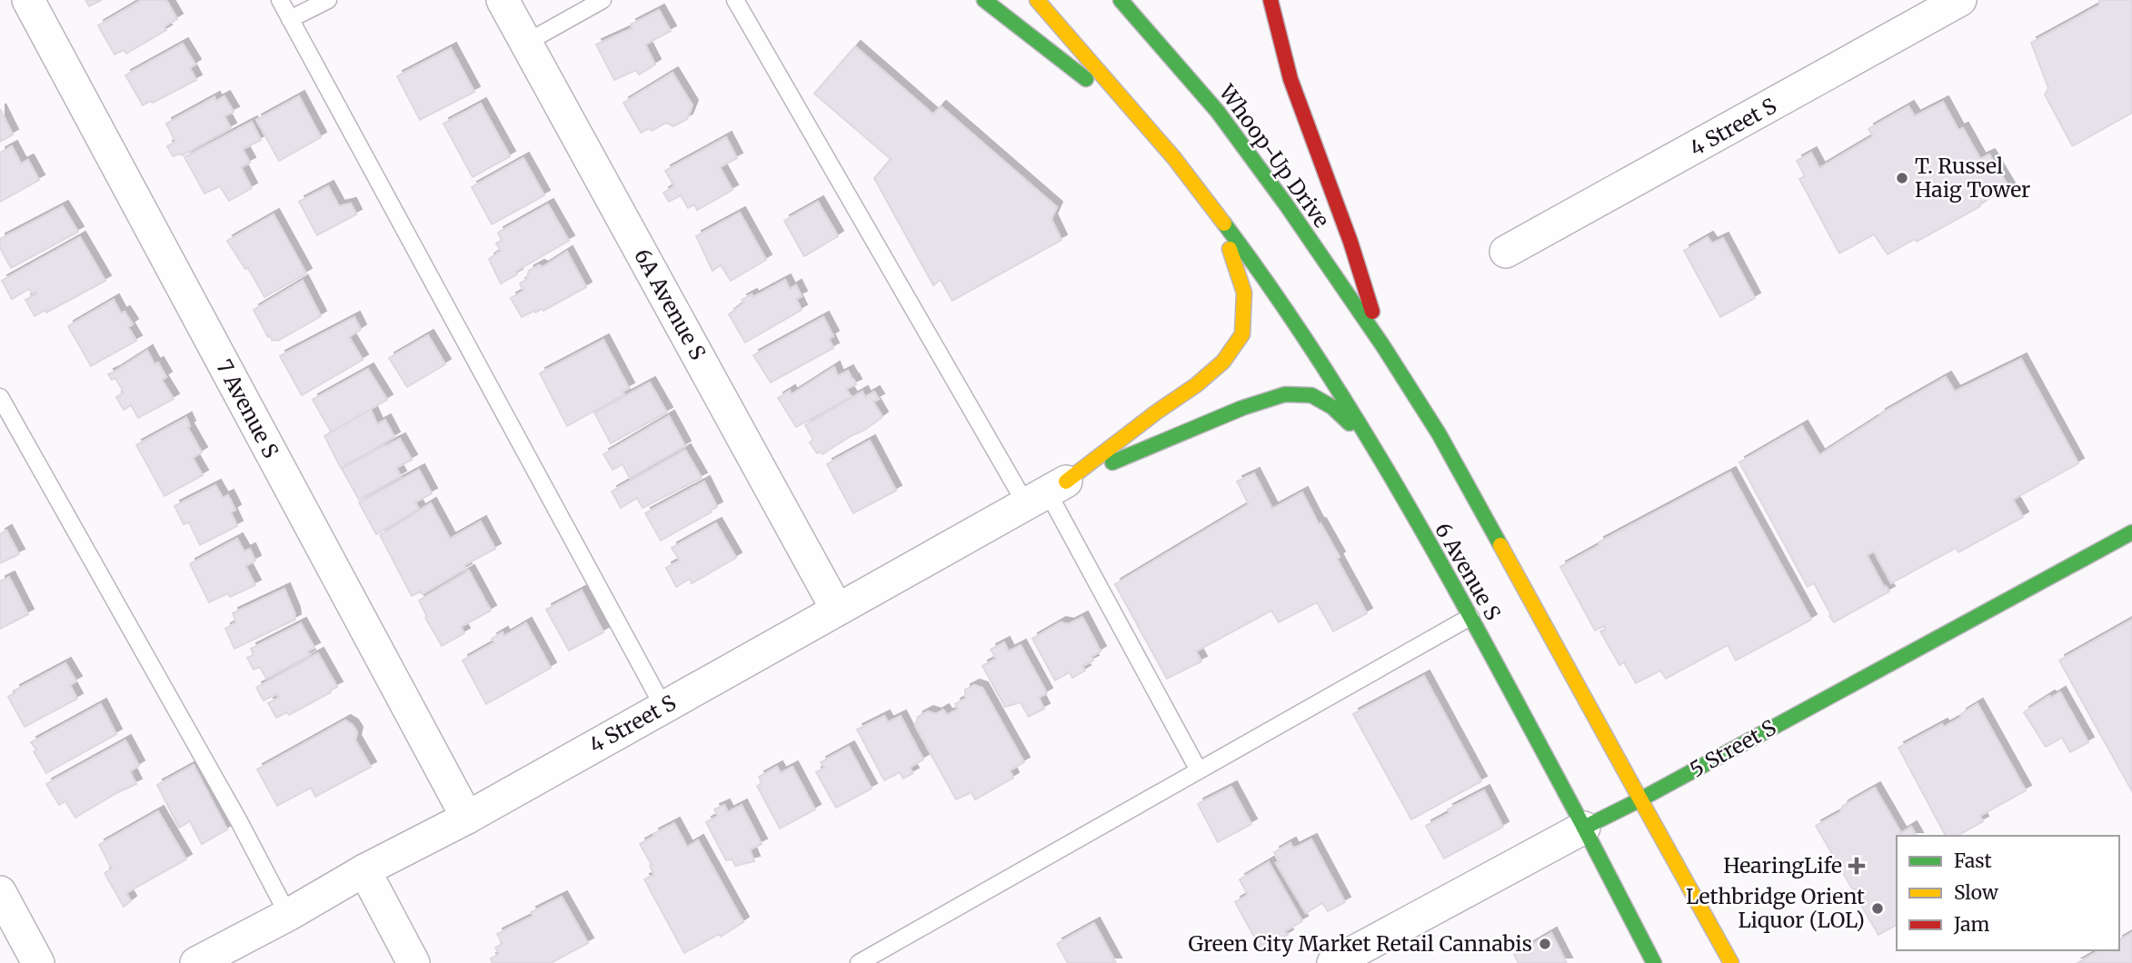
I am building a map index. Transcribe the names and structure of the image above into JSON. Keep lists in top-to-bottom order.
{
  "streets": {
    "main road": ["Whoop-Up Drive", "6 Avenue S", "5 Street S"],
    "street": ["4 Street S", "6A Avenue S", "7 Avenue S"]
  },
  "crossings": [
    ["4 Street S", "6A Avenue S"],
    ["4 Street S", "7 Avenue S"],
    ["Whoop-Up Drive", "6 Avenue S"],
    ["6 Avenue S", "5 Street S"]
  ],
  "places": {
    "other": ["T. Russel Haig Tower", "Lethbridge Orient Liquor (LOL)", "Green City Market Retail Cannabis"],
    "health": ["HearingLife"]
  },
  "legend": ["Fast", "Slow", "Jam"]
}
